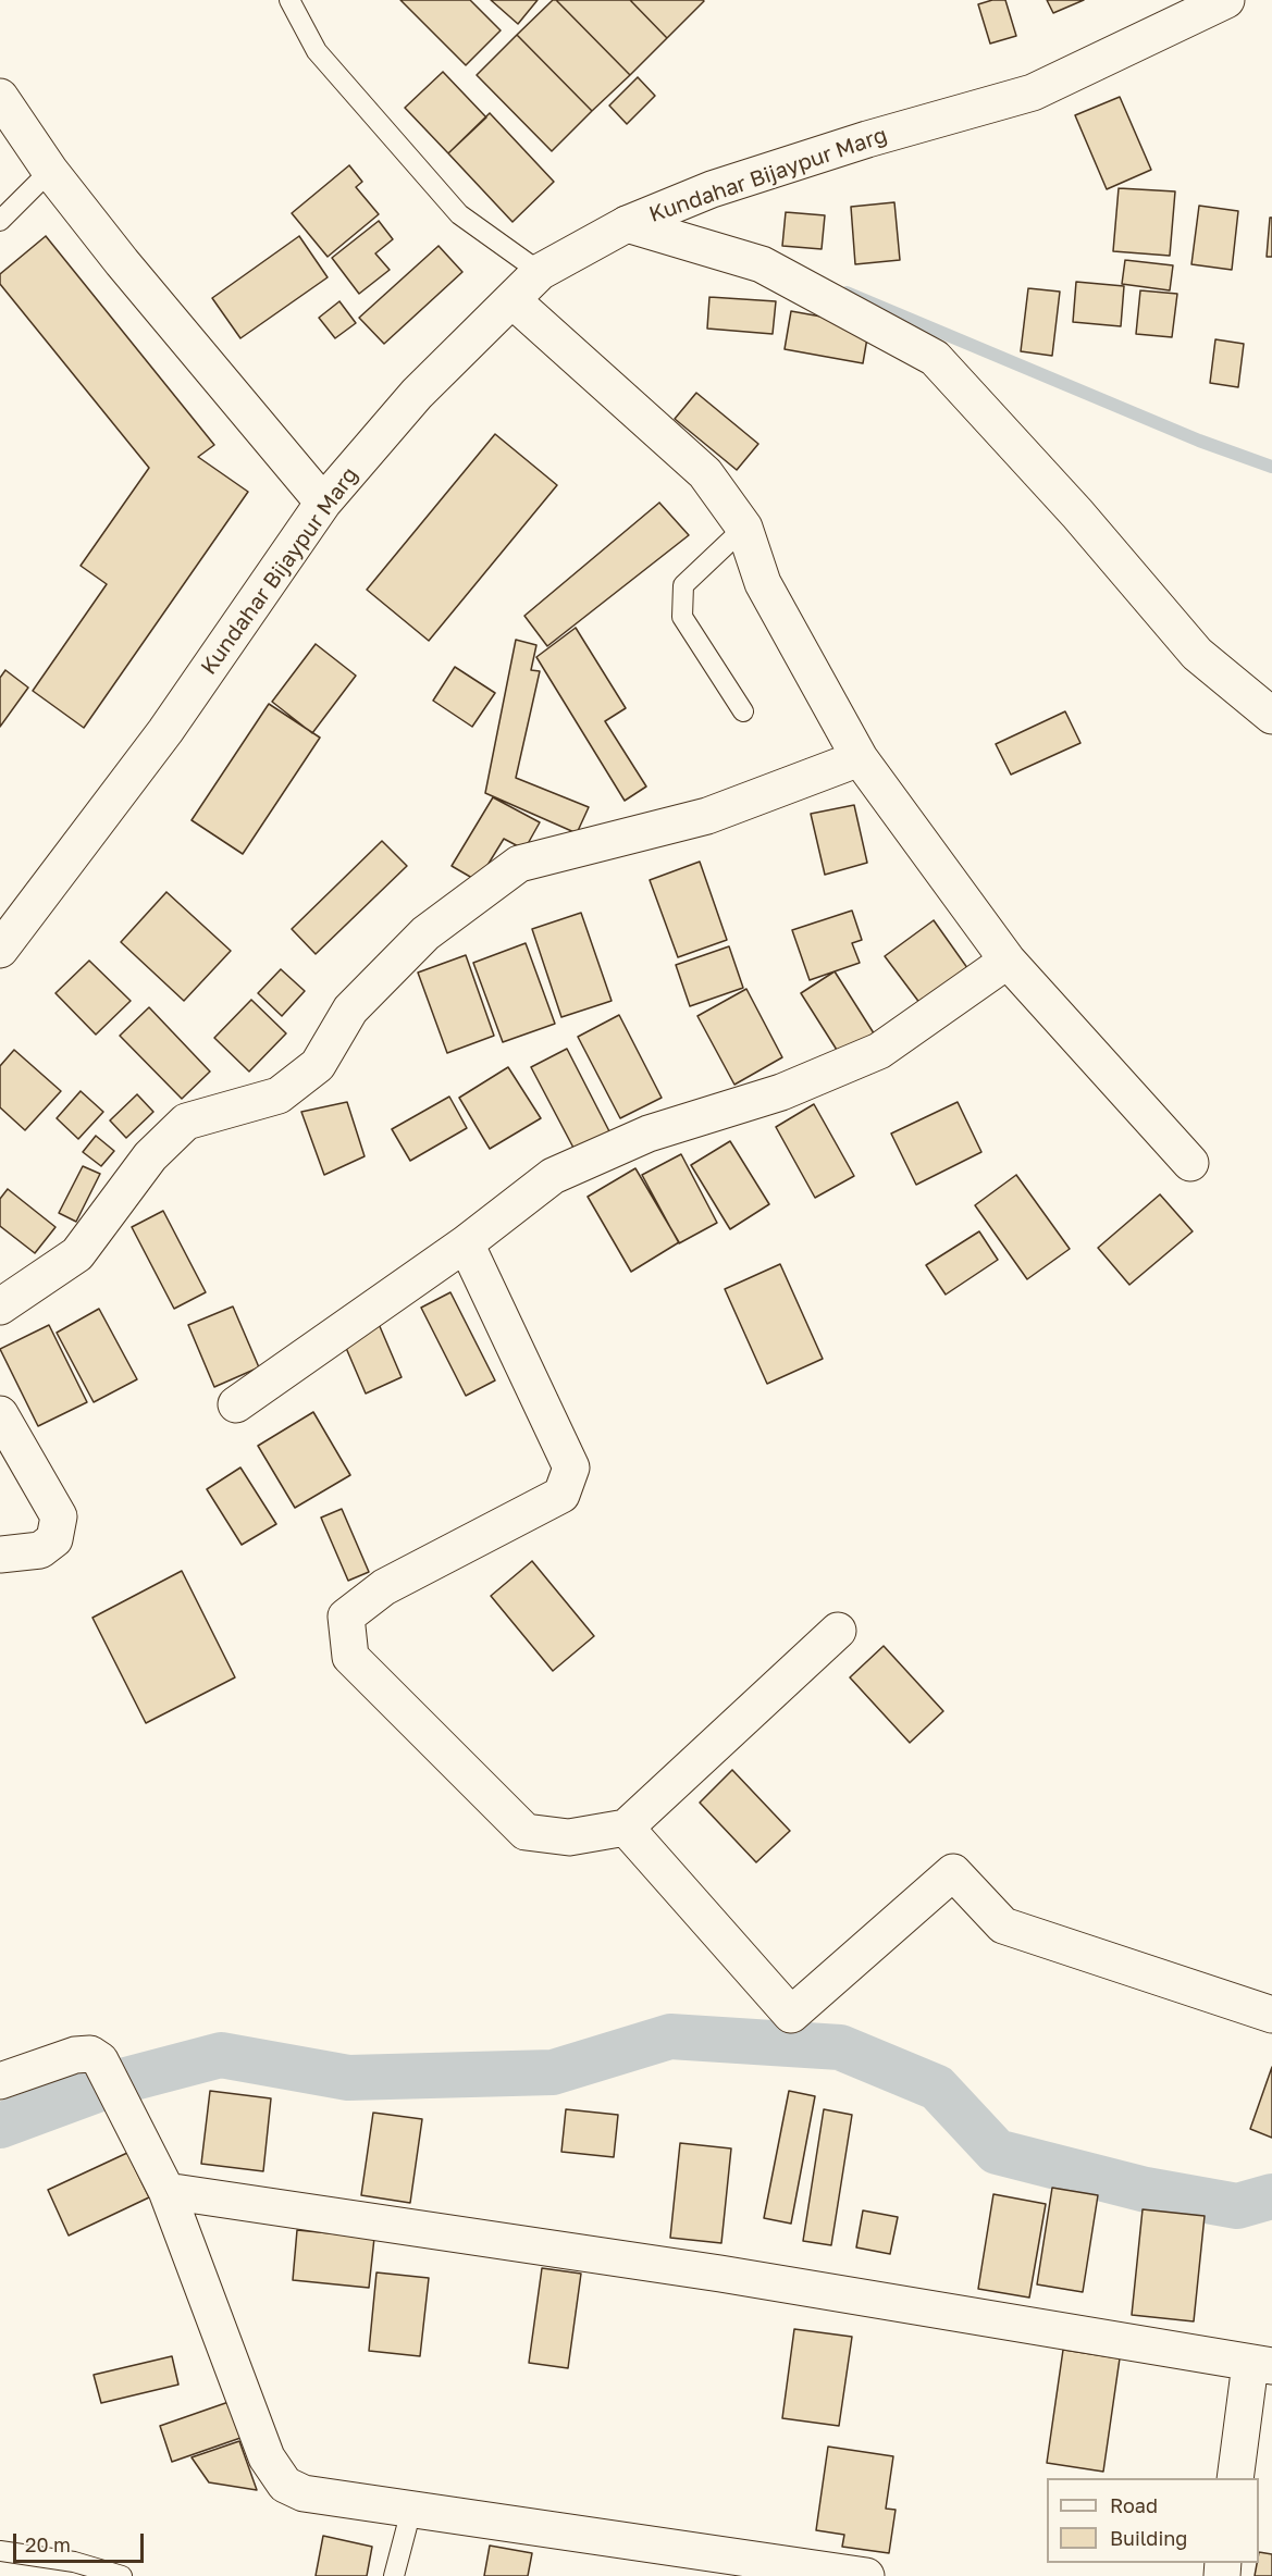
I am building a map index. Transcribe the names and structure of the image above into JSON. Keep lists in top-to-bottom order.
{
  "streets": {
    "street": ["Kundahar Bijaypur Marg"]
  },
  "legend": ["Road", "Building"],
  "scale_bar": "20 m"
}
